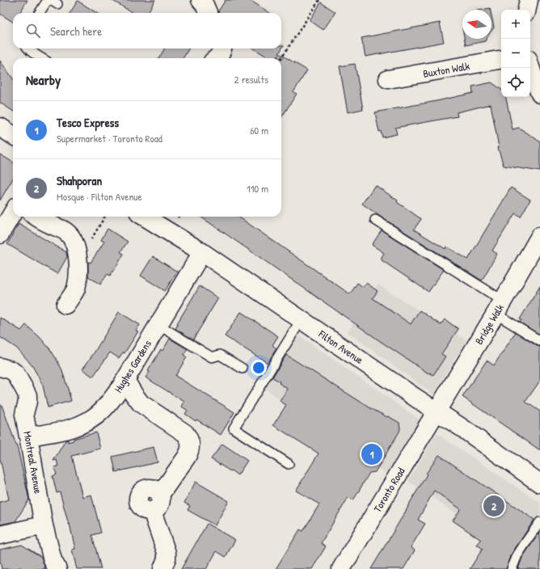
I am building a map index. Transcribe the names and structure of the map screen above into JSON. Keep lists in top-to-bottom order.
{
  "streets": {
    "street": [
      "Buxton Walk",
      "Bridge Walk",
      "Filton Avenue",
      "Hughes Gardens",
      "Montreal Avenue",
      "Toronto Road"
    ]
  },
  "crossings": [
    ["Bridge Walk", "Filton Avenue"],
    ["Bridge Walk", "Toronto Road"],
    ["Filton Avenue", "Hughes Gardens"],
    ["Filton Avenue", "Toronto Road"],
    ["Hughes Gardens", "Montreal Avenue"]
  ],
  "north": "left",
  "page": {
    "map_buttons": ["+", "−"],
    "search": "Search here",
    "heading": ["Nearby", "2 results"],
    "list": [
      {
        "mark": "1",
        "name": "Tesco Express",
        "note": "Supermarket · Toronto Road",
        "value": "60 m"
      },
      {
        "mark": "2",
        "name": "Shahporan",
        "note": "Mosque · Filton Avenue",
        "value": "110 m"
      }
    ],
    "pins": ["1", "2"]
  }
}
